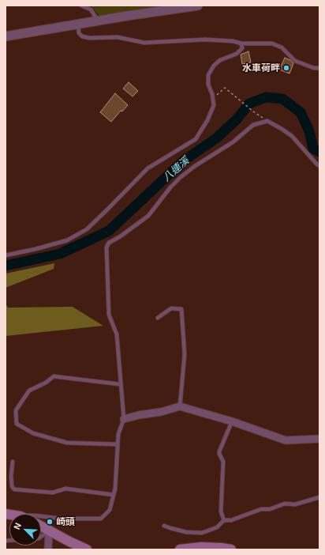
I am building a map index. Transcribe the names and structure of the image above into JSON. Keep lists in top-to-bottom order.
{
  "water": ["八連溪"],
  "places": ["水車荷畔", "崎頭"],
  "north": "top left"
}
